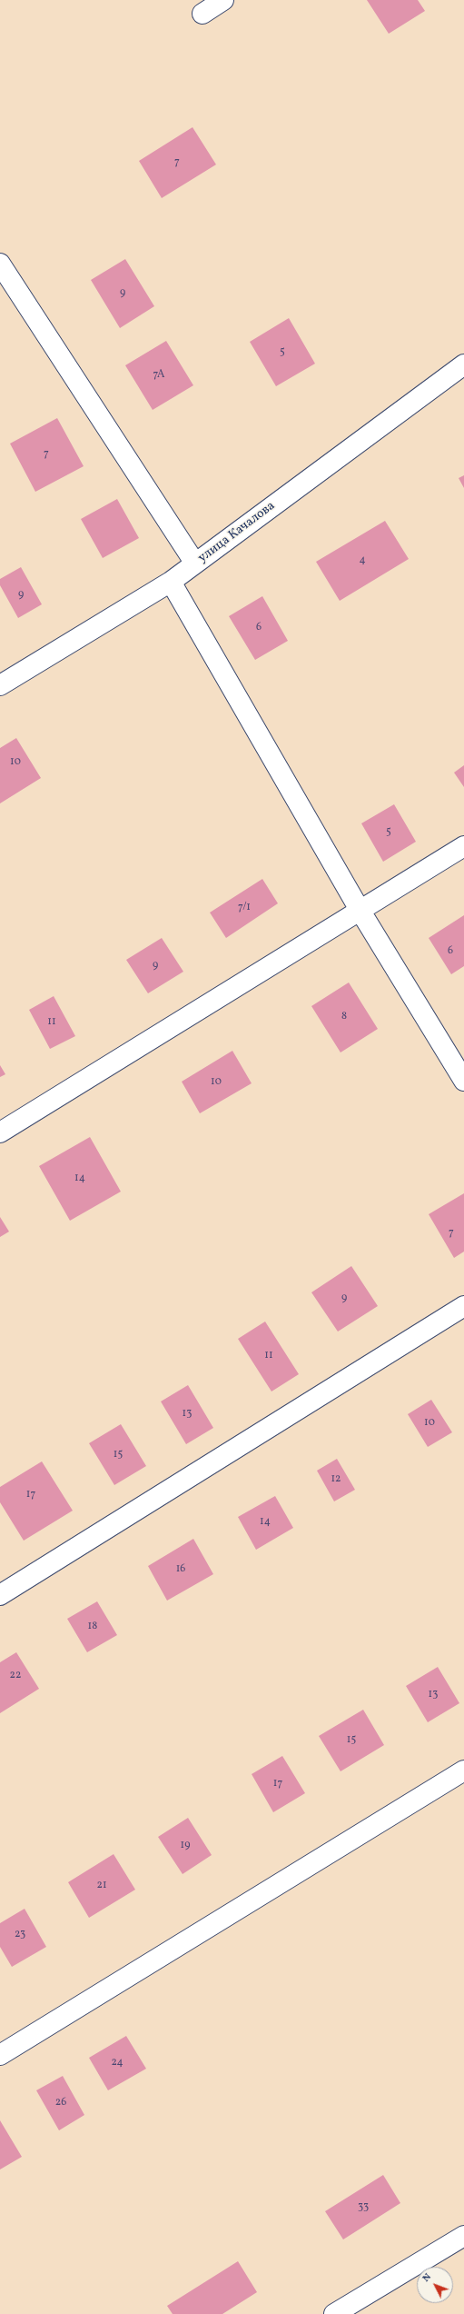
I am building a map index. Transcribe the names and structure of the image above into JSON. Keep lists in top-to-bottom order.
{
  "streets": {
    "street": ["улица Качалова"]
  },
  "house_numbers": [
    "7",
    "9",
    "5",
    "7А",
    "7",
    "4",
    "9",
    "6",
    "10",
    "5",
    "7/1",
    "6",
    "9",
    "8",
    "11",
    "10",
    "14",
    "7",
    "9",
    "11",
    "13",
    "10",
    "15",
    "12",
    "17",
    "14",
    "16",
    "18",
    "22",
    "13",
    "15",
    "17",
    "19",
    "21",
    "23",
    "24",
    "26",
    "33"
  ],
  "north": "top left"
}
